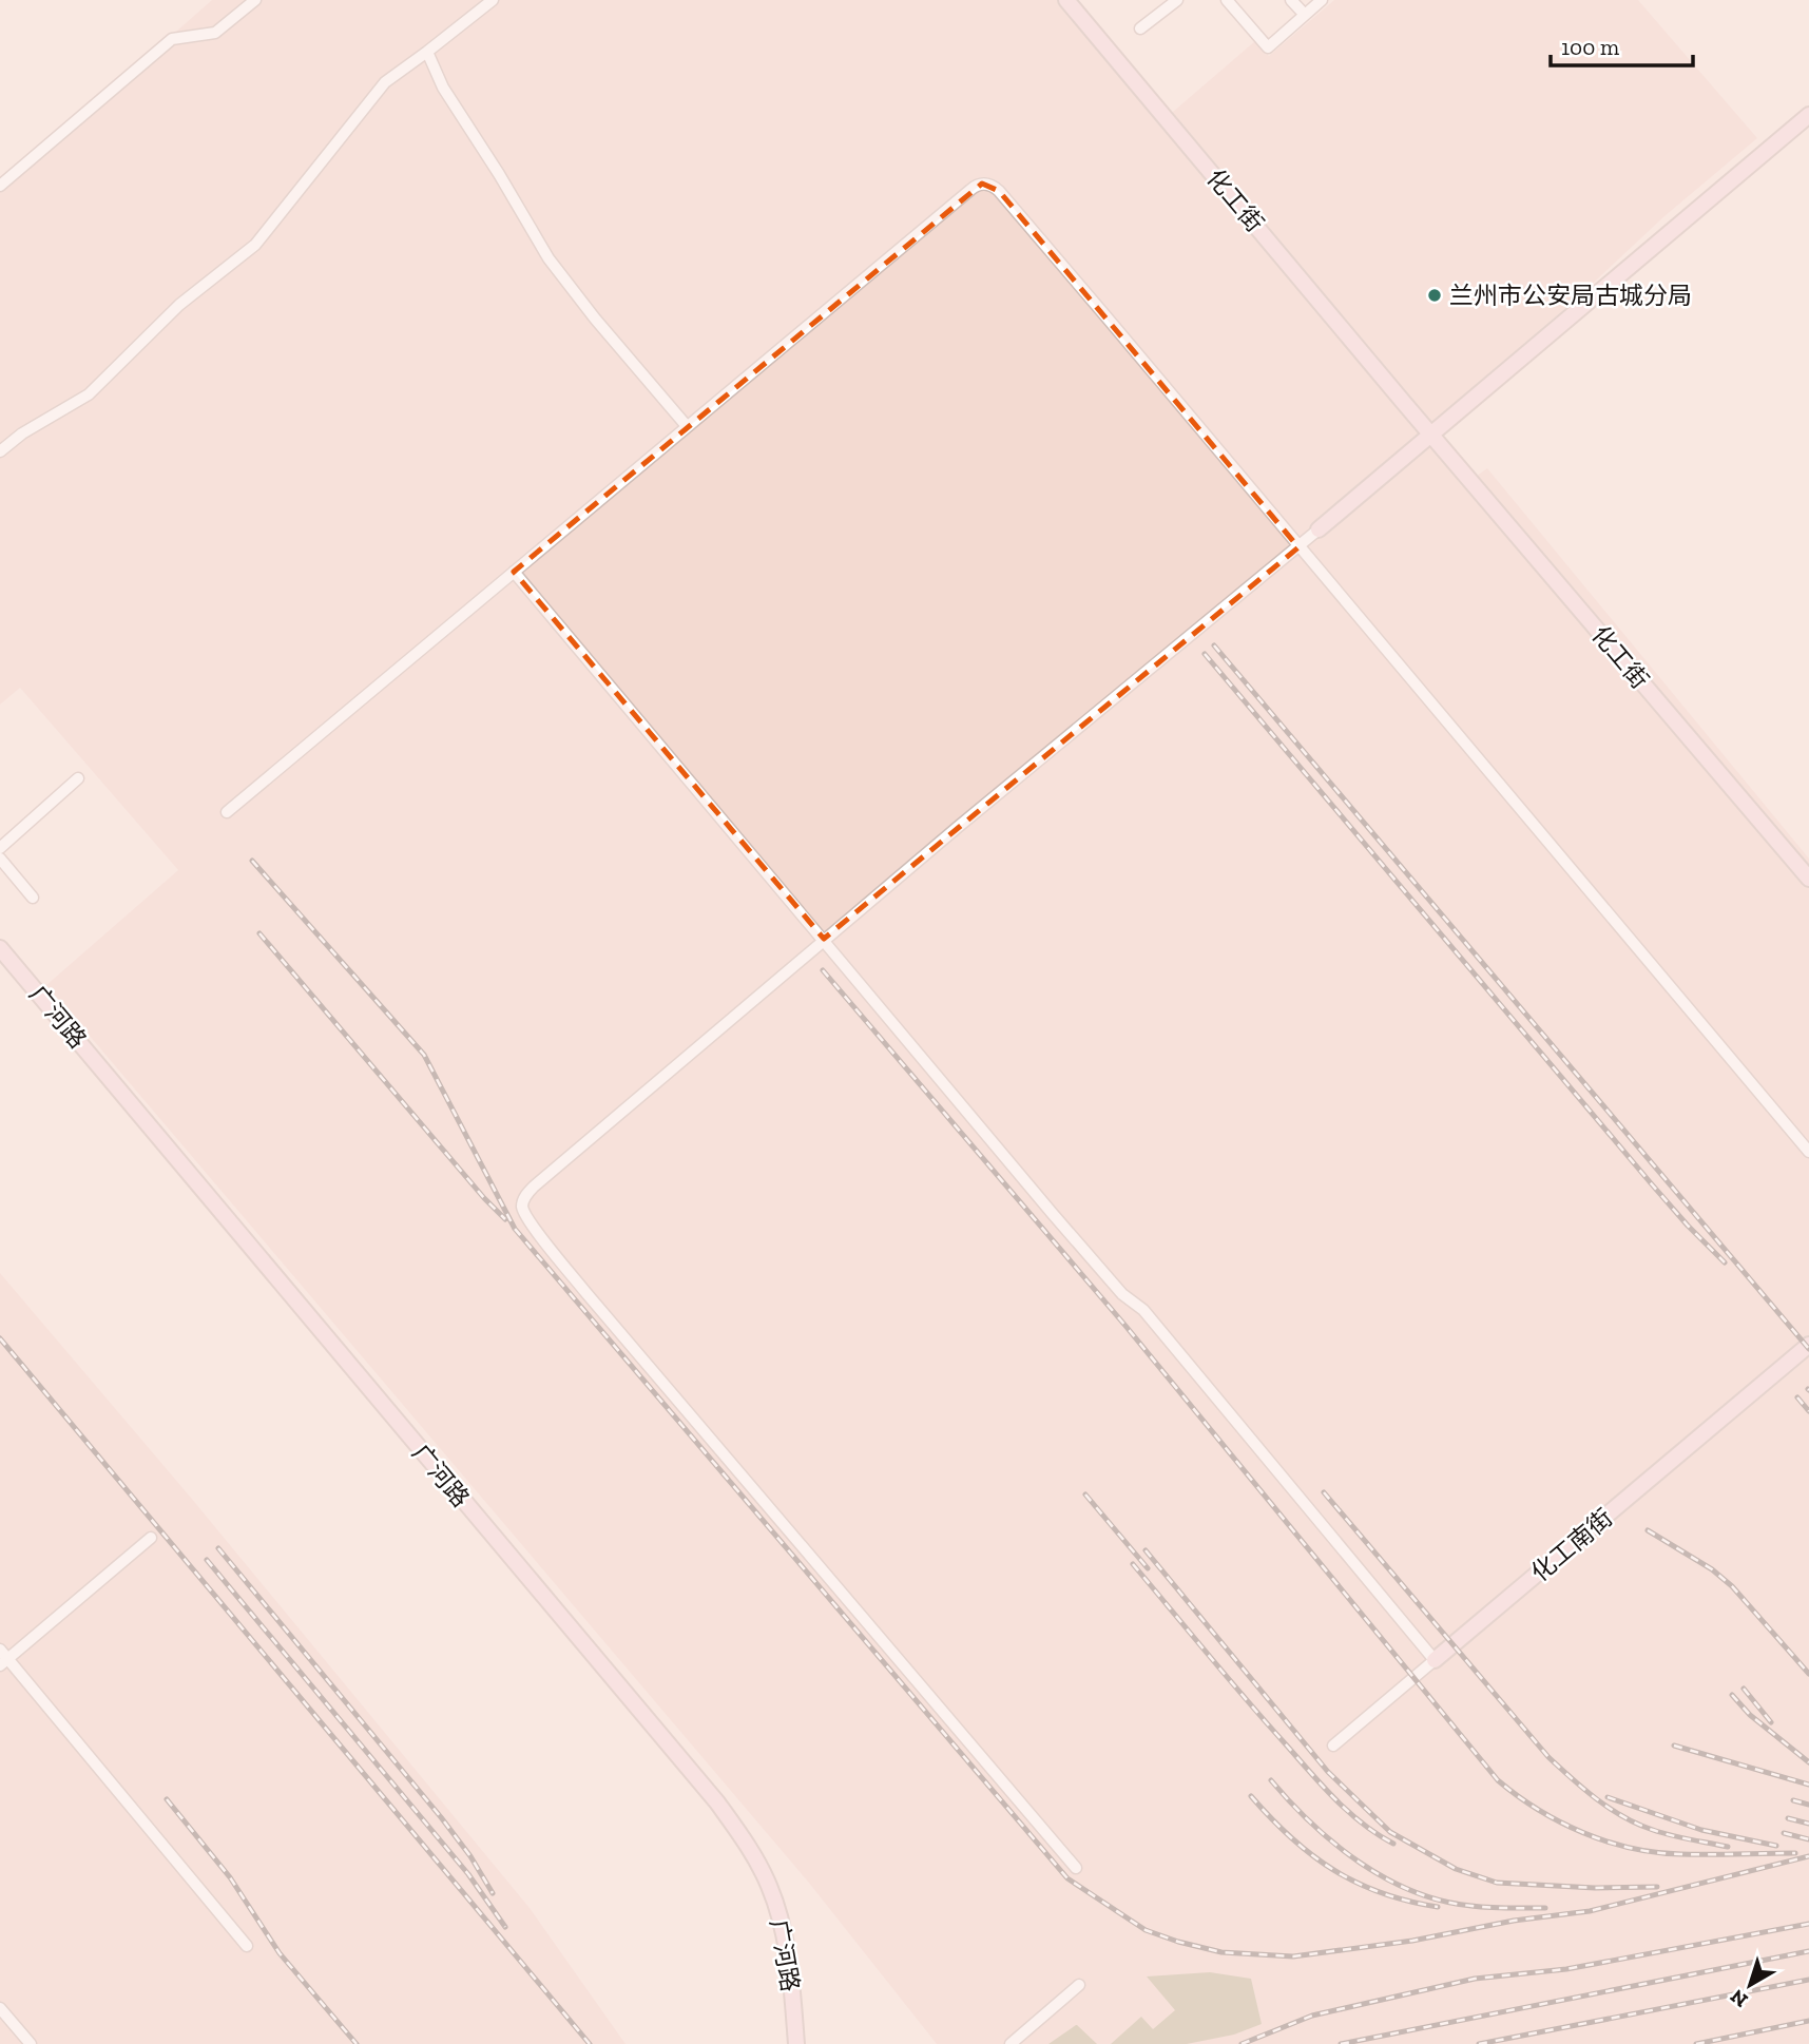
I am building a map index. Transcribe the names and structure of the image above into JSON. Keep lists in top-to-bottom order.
{
  "streets": {
    "street": ["化工街", "广河路", "化工南街"]
  },
  "places": ["兰州市公安局古城分局"],
  "scale_bar": "100 m",
  "north": "bottom left"
}
